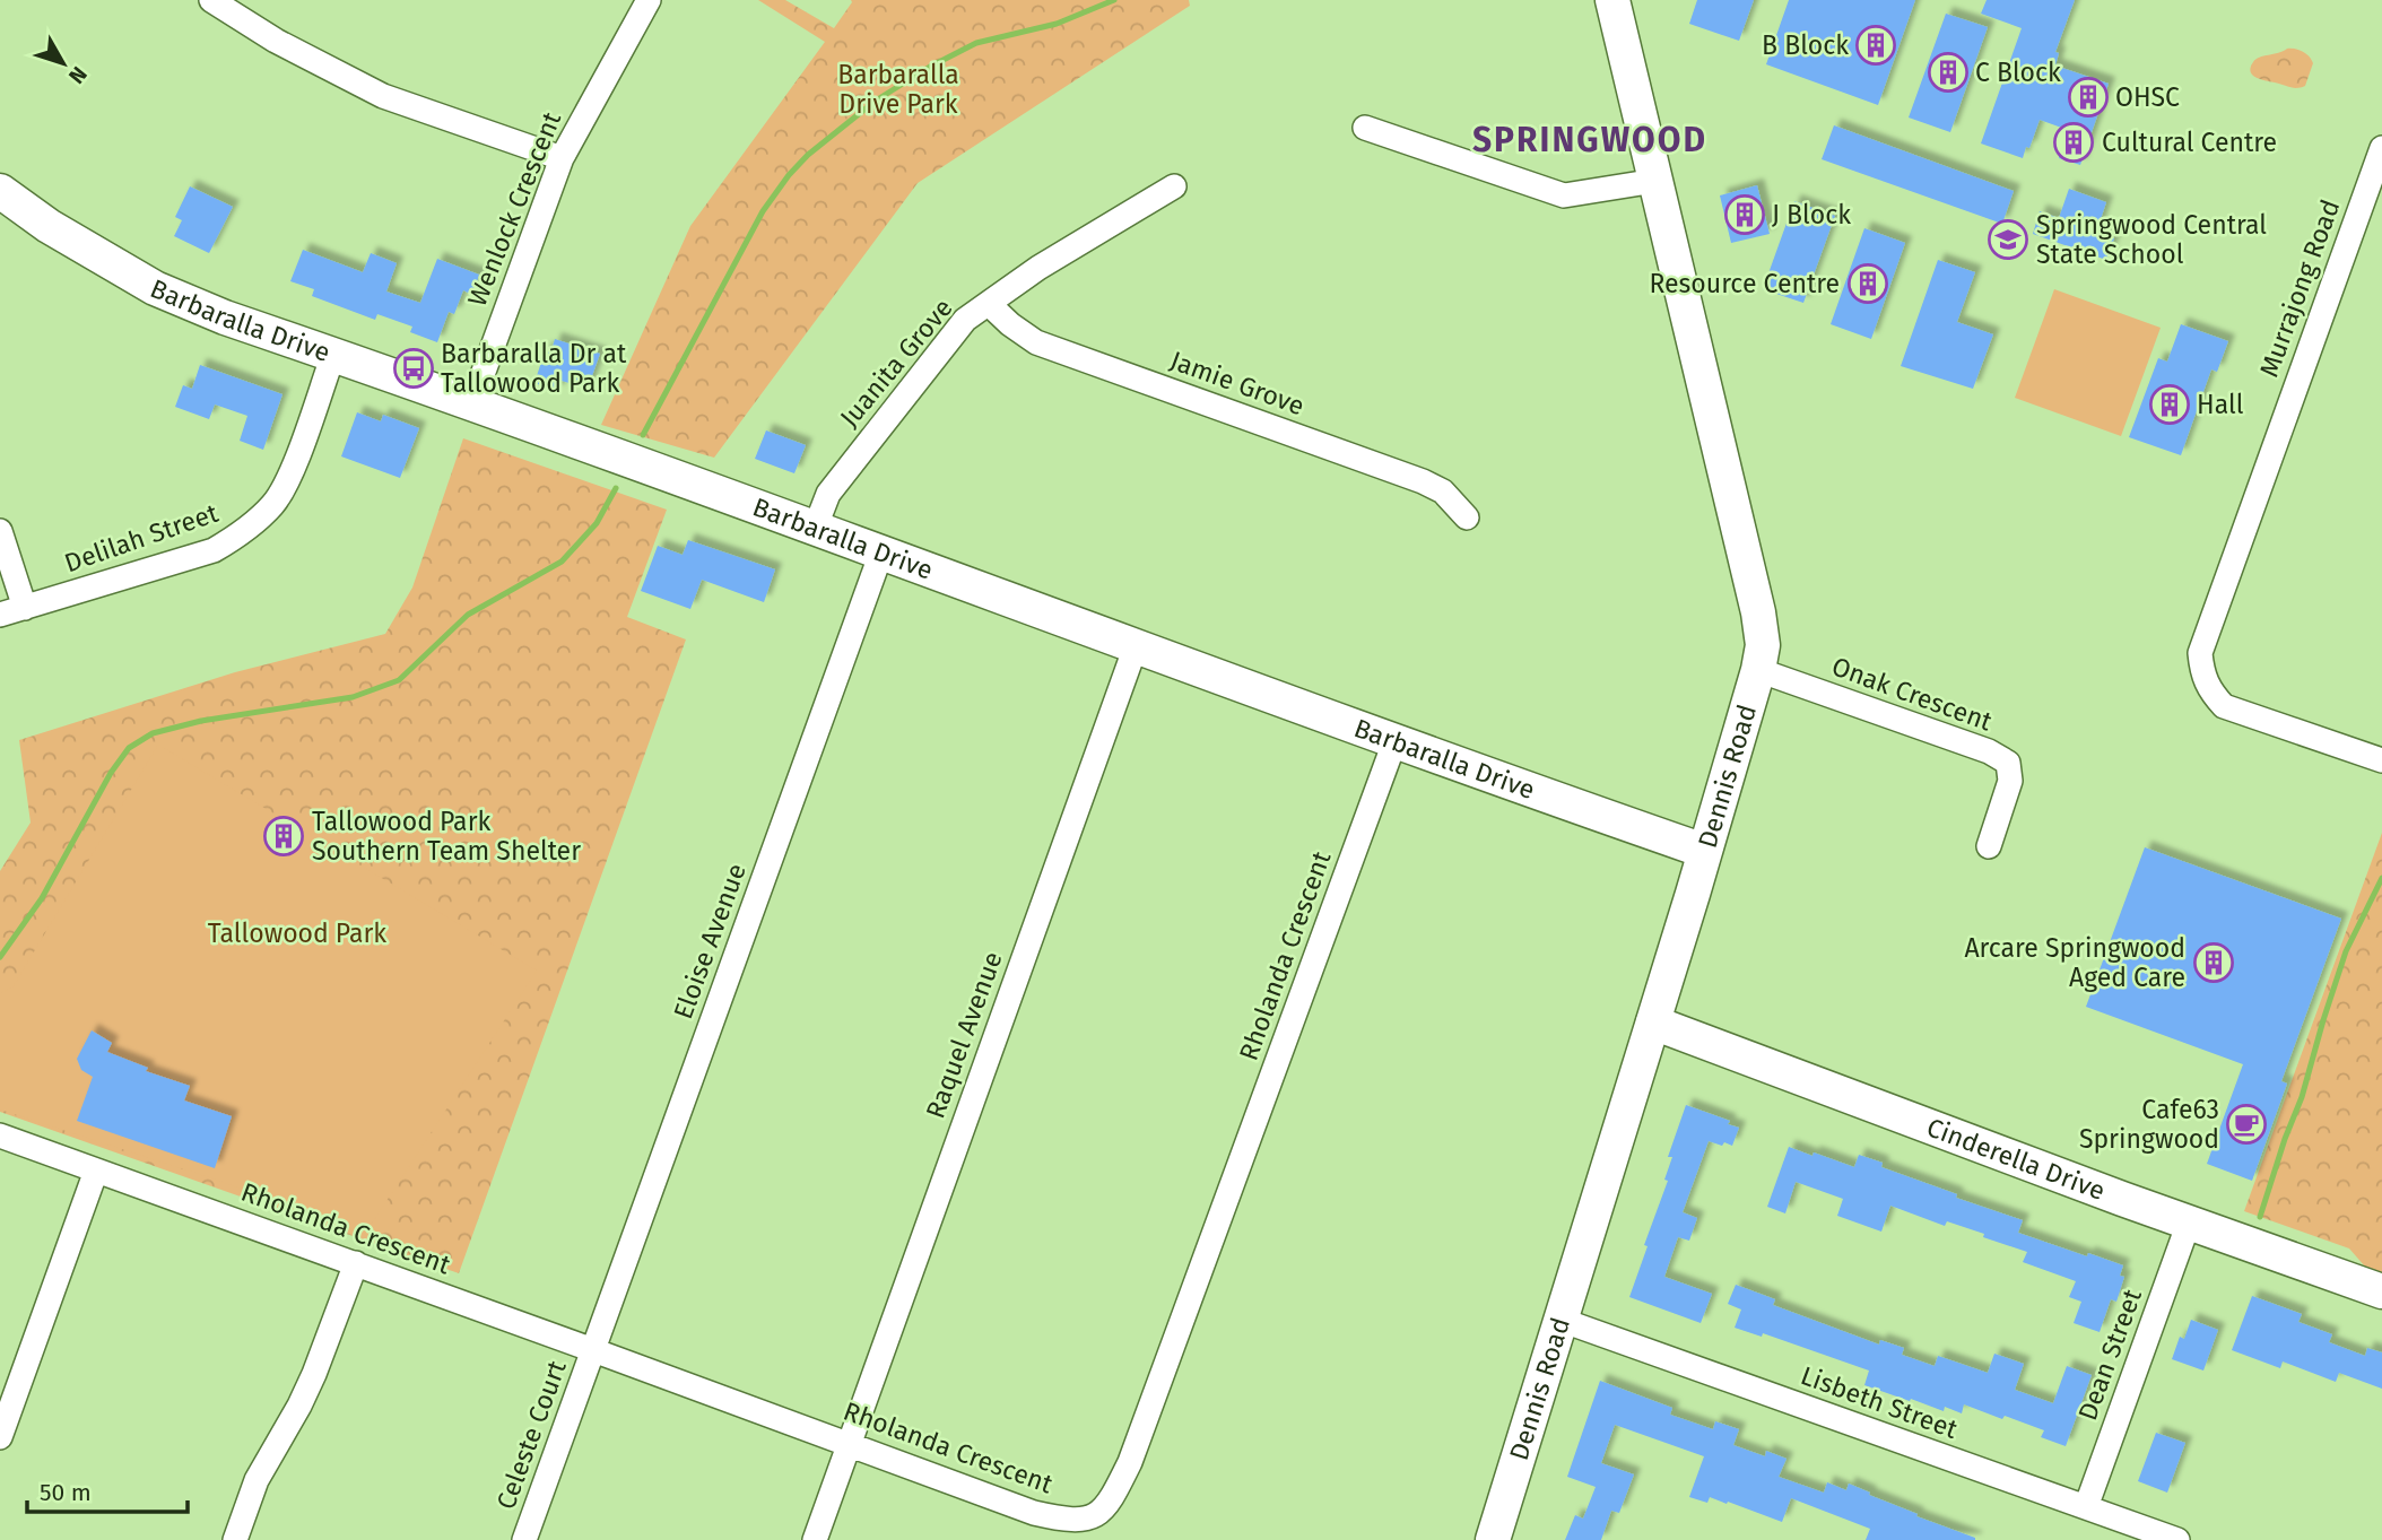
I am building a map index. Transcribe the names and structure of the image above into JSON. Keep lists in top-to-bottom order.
{
  "streets": {
    "street": [
      "Wenlock Crescent",
      "Murrajong Road",
      "Barbaralla Drive",
      "Juanita Grove",
      "Jamie Grove",
      "Delilah Street",
      "Onak Crescent",
      "Dennis Road",
      "Eloise Avenue",
      "Rholanda Crescent",
      "Raquel Avenue",
      "Cinderella Drive",
      "Dean Street",
      "Lisbeth Street",
      "Celeste Court"
    ]
  },
  "crossings": [
    ["Wenlock Crescent", "Barbaralla Drive"],
    ["Barbaralla Drive", "Juanita Grove"],
    ["Barbaralla Drive", "Delilah Street"],
    ["Barbaralla Drive", "Dennis Road"],
    ["Barbaralla Drive", "Eloise Avenue"],
    ["Barbaralla Drive", "Rholanda Crescent"],
    ["Barbaralla Drive", "Raquel Avenue"],
    ["Juanita Grove", "Jamie Grove"],
    ["Onak Crescent", "Dennis Road"],
    ["Dennis Road", "Cinderella Drive"],
    ["Dennis Road", "Lisbeth Street"],
    ["Eloise Avenue", "Rholanda Crescent"],
    ["Eloise Avenue", "Celeste Court"],
    ["Rholanda Crescent", "Raquel Avenue"],
    ["Rholanda Crescent", "Celeste Court"],
    ["Cinderella Drive", "Dean Street"],
    ["Dean Street", "Lisbeth Street"]
  ],
  "districts": ["SPRINGWOOD"],
  "parks": ["Barbaralla Drive Park", "Tallowood Park"],
  "places": {
    "building": [
      "B Block",
      "C Block",
      "OHSC",
      "Cultural Centre",
      "J Block",
      "Resource Centre",
      "Hall",
      "Tallowood Park Southern Team Shelter",
      "Arcare Springwood Aged Care"
    ],
    "school or university": ["Springwood Central State School"],
    "bus stop": ["Barbaralla Dr at Tallowood Park"],
    "cafe": ["Cafe63 Springwood"]
  },
  "scale_bar": "50 m",
  "north": "bottom right"
}
